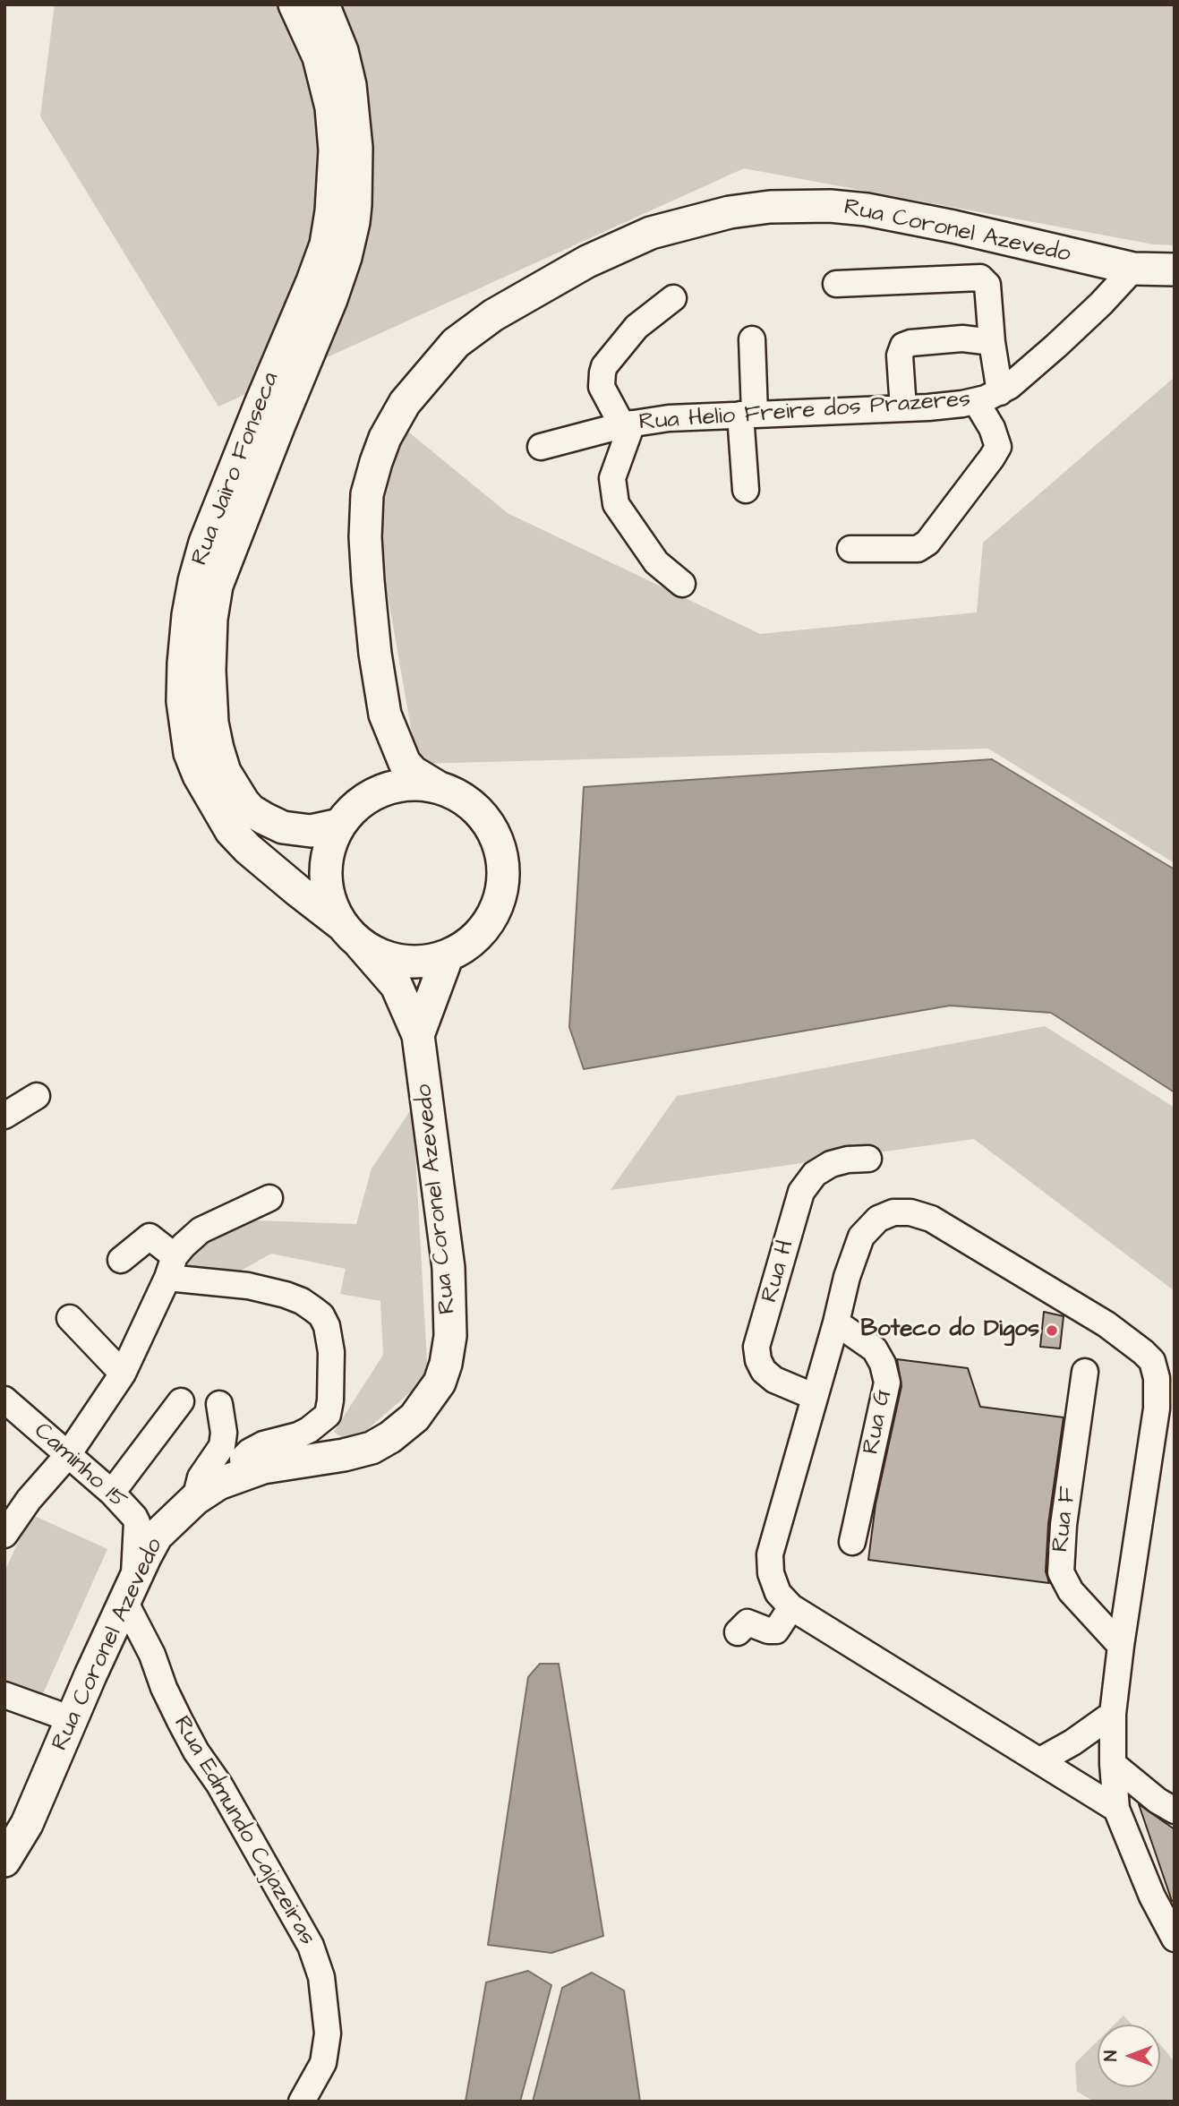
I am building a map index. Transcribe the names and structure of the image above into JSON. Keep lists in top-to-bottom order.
{
  "streets": {
    "main road": ["Rua Coronel Azevedo", "Rua Jairo Fonseca"],
    "street": [
      "Rua Helio Freire dos Prazeres",
      "Rua H",
      "Rua G",
      "Caminho 15",
      "Rua F",
      "Rua Edmundo Cajazeiras"
    ]
  },
  "crossings": [
    ["Rua Coronel Azevedo", "Rua Helio Freire dos Prazeres"],
    ["Rua Coronel Azevedo", "Caminho 15"],
    ["Rua Coronel Azevedo", "Rua Edmundo Cajazeiras"],
    ["Caminho 15", "Rua Edmundo Cajazeiras"]
  ],
  "places": ["Boteco do Digos"],
  "north": "left"
}
